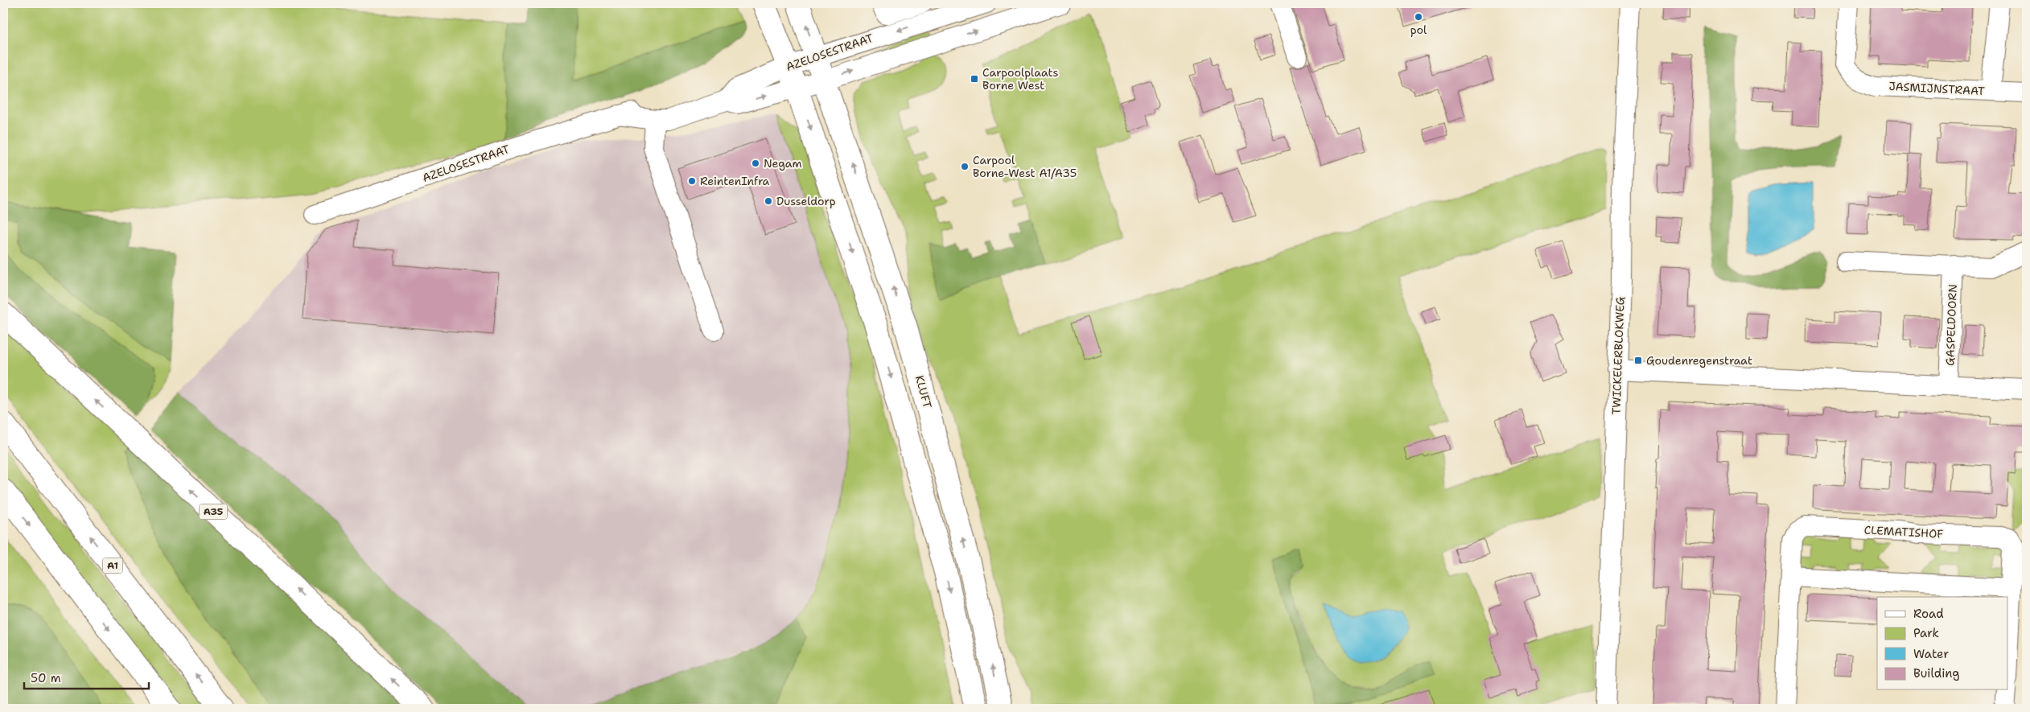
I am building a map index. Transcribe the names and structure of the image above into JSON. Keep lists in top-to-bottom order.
{
  "streets": {
    "main road": ["KLUFT", "A35", "A1"],
    "street": [
      "AZELOSESTRAAT",
      "JASMIJNSTRAAT",
      "GASPELDOORN",
      "TWICKELERBLOKWEG",
      "CLEMATISHOF"
    ]
  },
  "crossings": [
    ["AZELOSESTRAAT", "KLUFT"]
  ],
  "places": {
    "other": [
      "pol",
      "Negam",
      "Carpool Borne-West A1/A35",
      "ReintenInfra",
      "Dusseldorp"
    ],
    "transit": ["Carpoolplaats Borne West", "Goudenregenstraat"]
  },
  "legend": [
    "Road",
    "Park",
    "Water",
    "Building"
  ],
  "scale_bar": "50 m"
}
